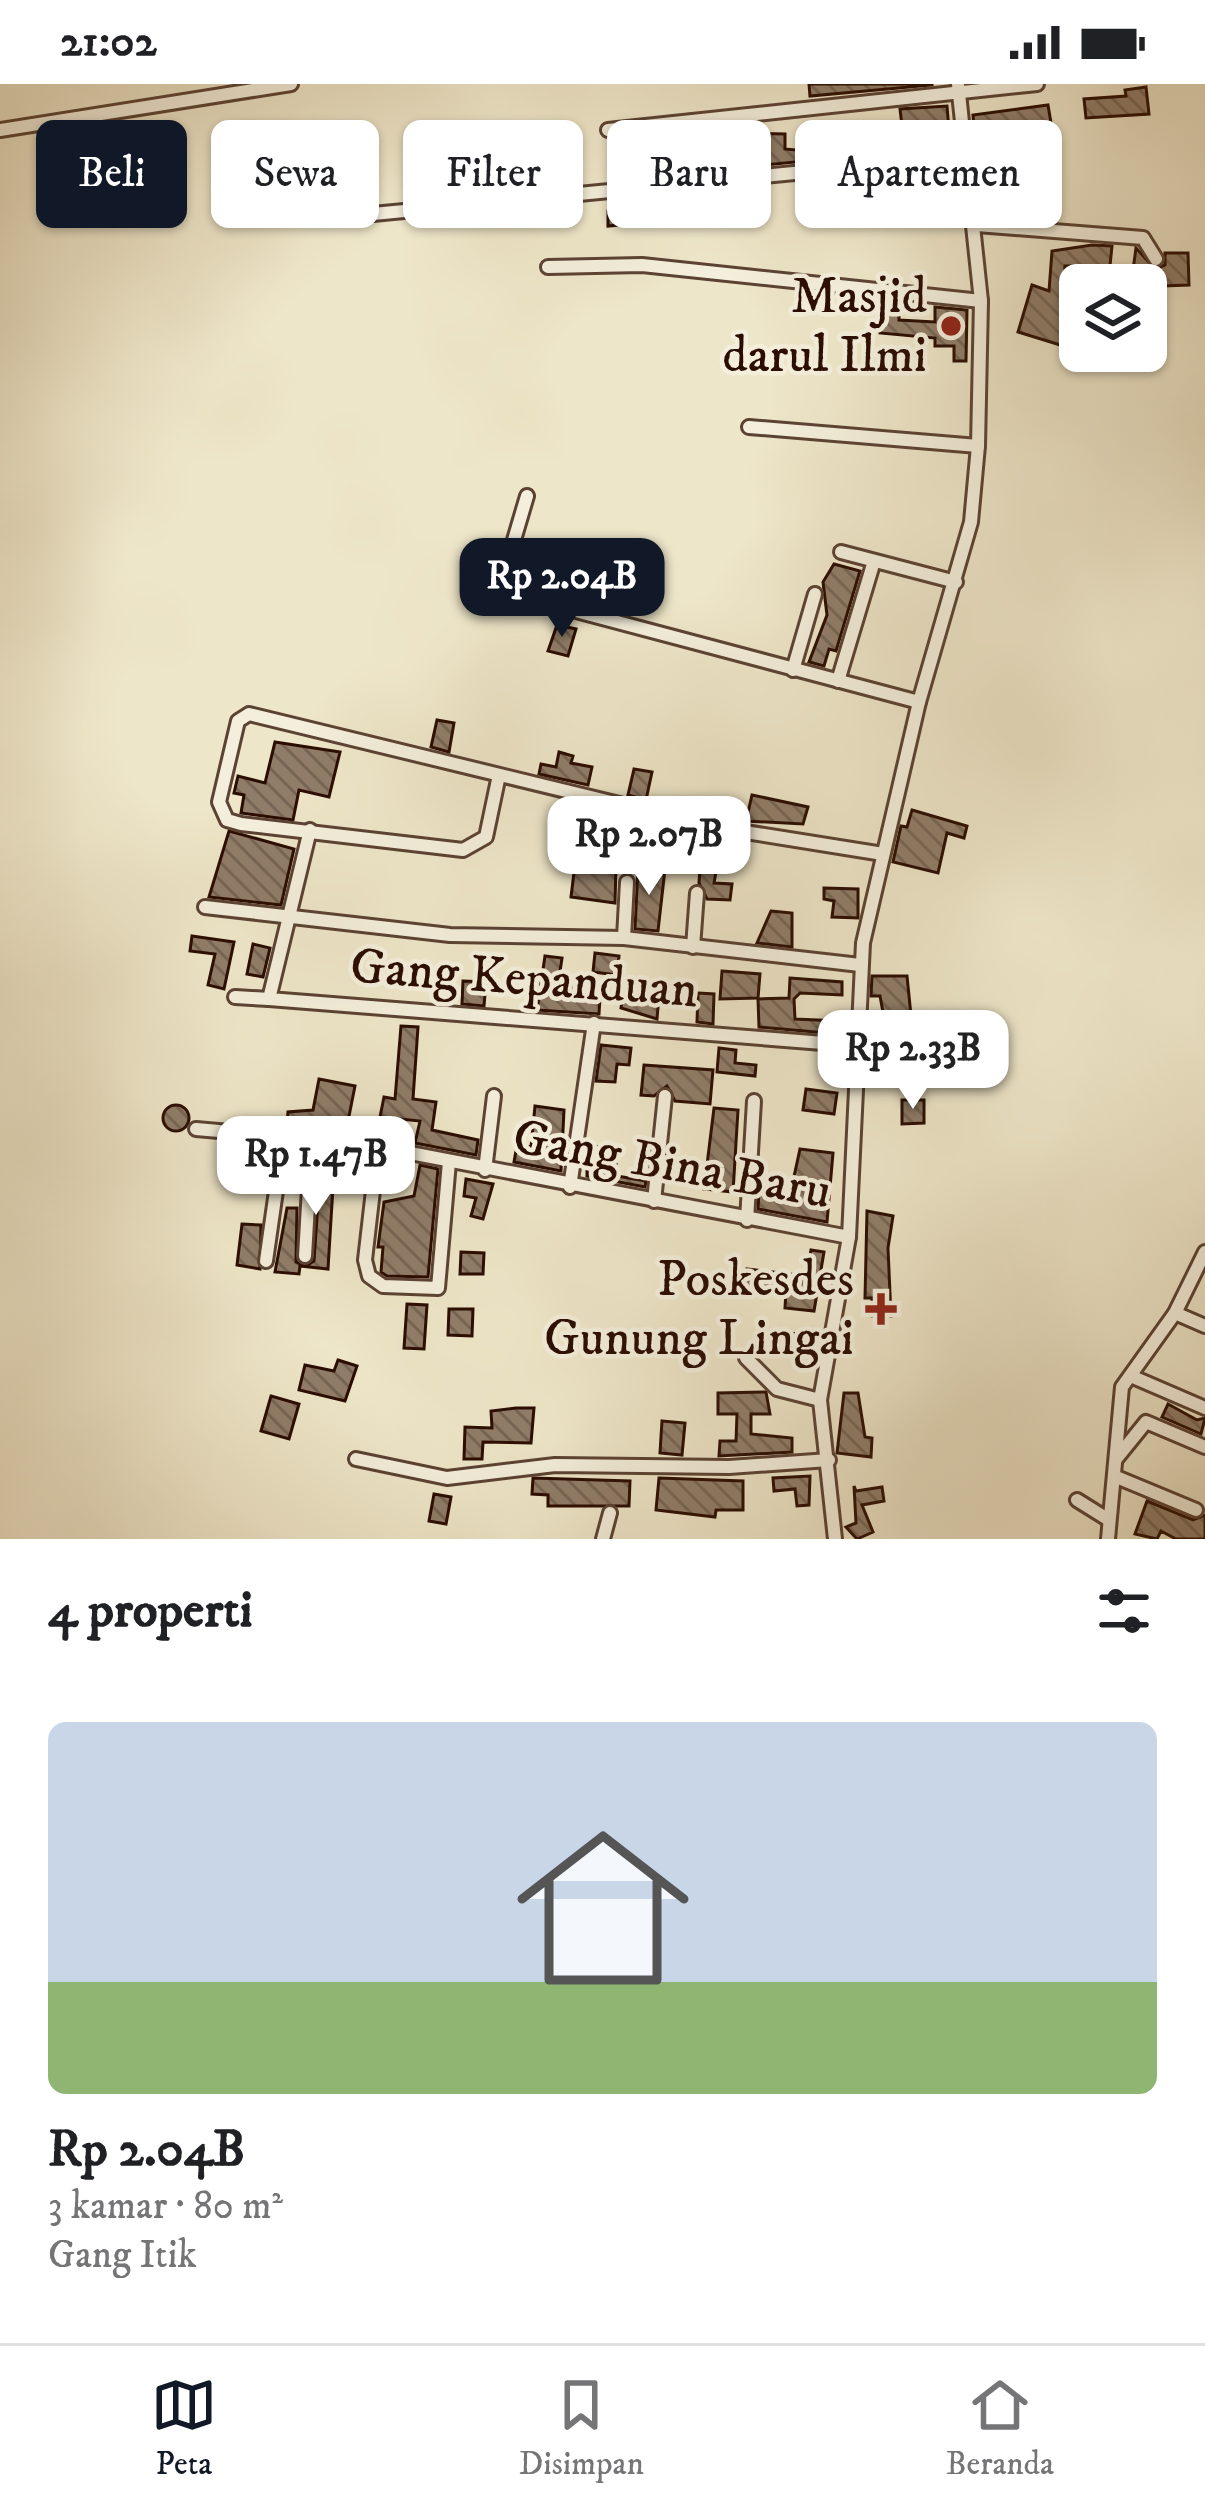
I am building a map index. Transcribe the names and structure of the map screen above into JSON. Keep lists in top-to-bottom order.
{
  "streets": {
    "street": ["Gang Kepanduan", "Gang Bina Baru"]
  },
  "places": {
    "other": ["Masjid darul Ilmi"],
    "health": ["Poskesdes Gunung Lingai"]
  },
  "page": {
    "status": "21:02",
    "chip": [
      "Beli",
      "Sewa",
      "Filter",
      "Baru",
      "Apartemen"
    ],
    "price": [
      "Rp 2.04B",
      "Rp 2.07B",
      "Rp 2.33B",
      "Rp 1.47B"
    ],
    "heading": "4 properti",
    "list": [
      {
        "name": "Rp 2.04B",
        "note": "3 kamar · 80 m² · Gang Itik"
      }
    ],
    "tabs": ["Peta", "Disimpan", "Beranda"]
  }
}
